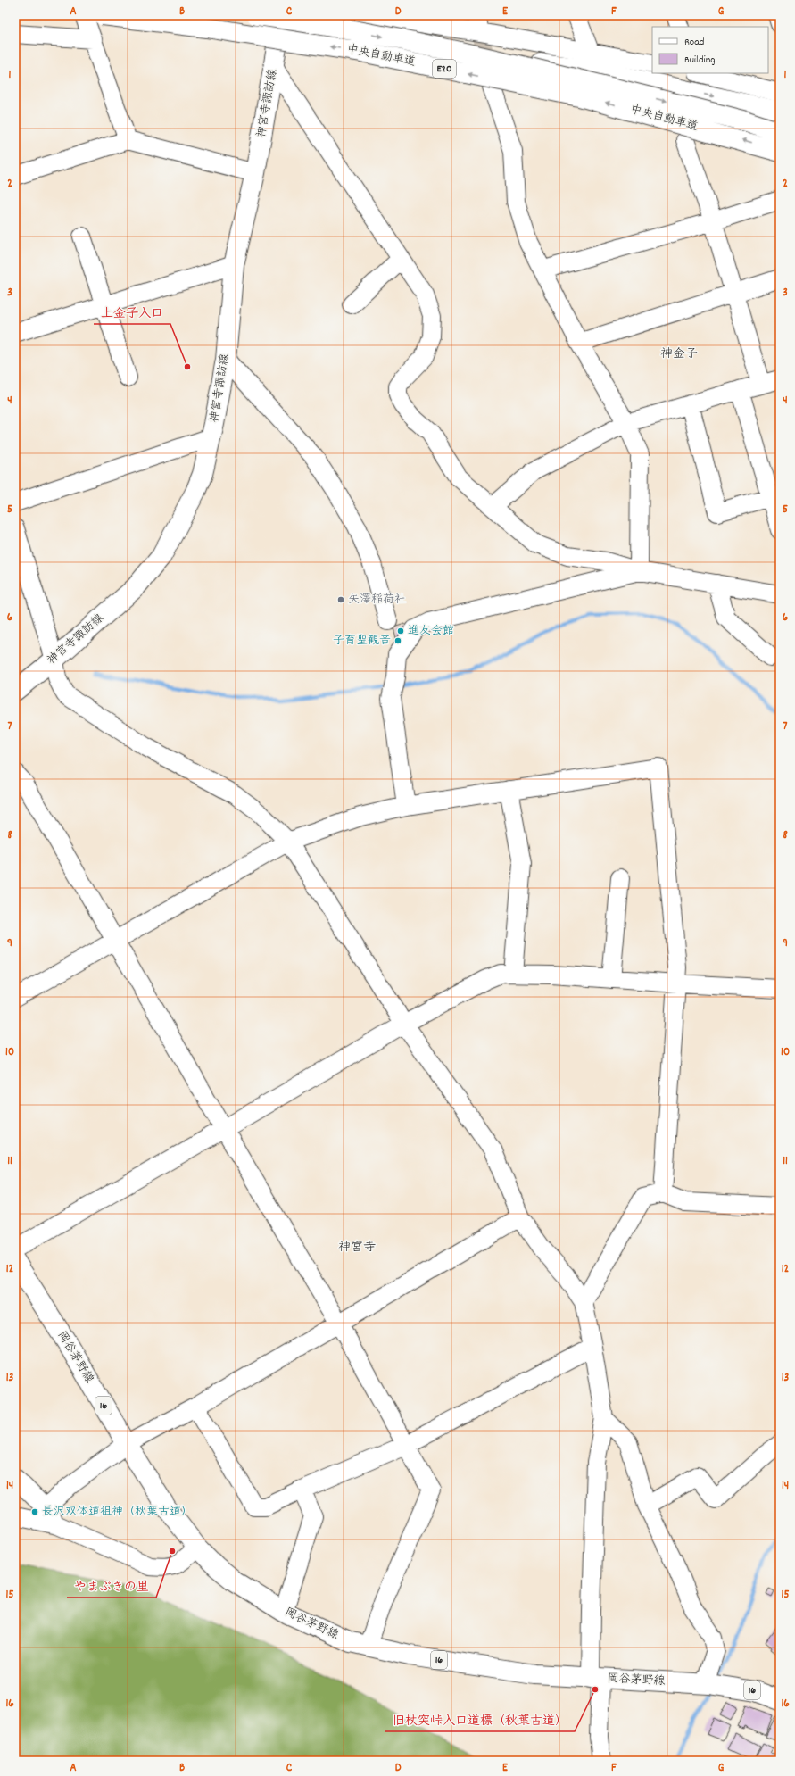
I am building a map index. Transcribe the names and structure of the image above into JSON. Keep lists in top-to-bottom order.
{
  "streets": {
    "main road": [
      "中央自動車道",
      "E20",
      "神宮寺諏訪線",
      "岡谷茅野線",
      "16"
    ]
  },
  "districts": ["神金子", "神宮寺"],
  "places": [
    "上金子入口",
    "矢澤稲荷社",
    "進友会館",
    "子育聖観音",
    "長沢双体道祖神（秋葉古道）",
    "やまぶきの里",
    "旧杖突峠入口道標（秋葉古道）"
  ],
  "legend": ["Road", "Building"],
  "grid": {
    "columns": [
      "A",
      "B",
      "C",
      "D",
      "E",
      "F",
      "G"
    ],
    "rows": [
      "1",
      "2",
      "3",
      "4",
      "5",
      "6",
      "7",
      "8",
      "9",
      "10",
      "11",
      "12",
      "13",
      "14",
      "15",
      "16"
    ]
  }
}
